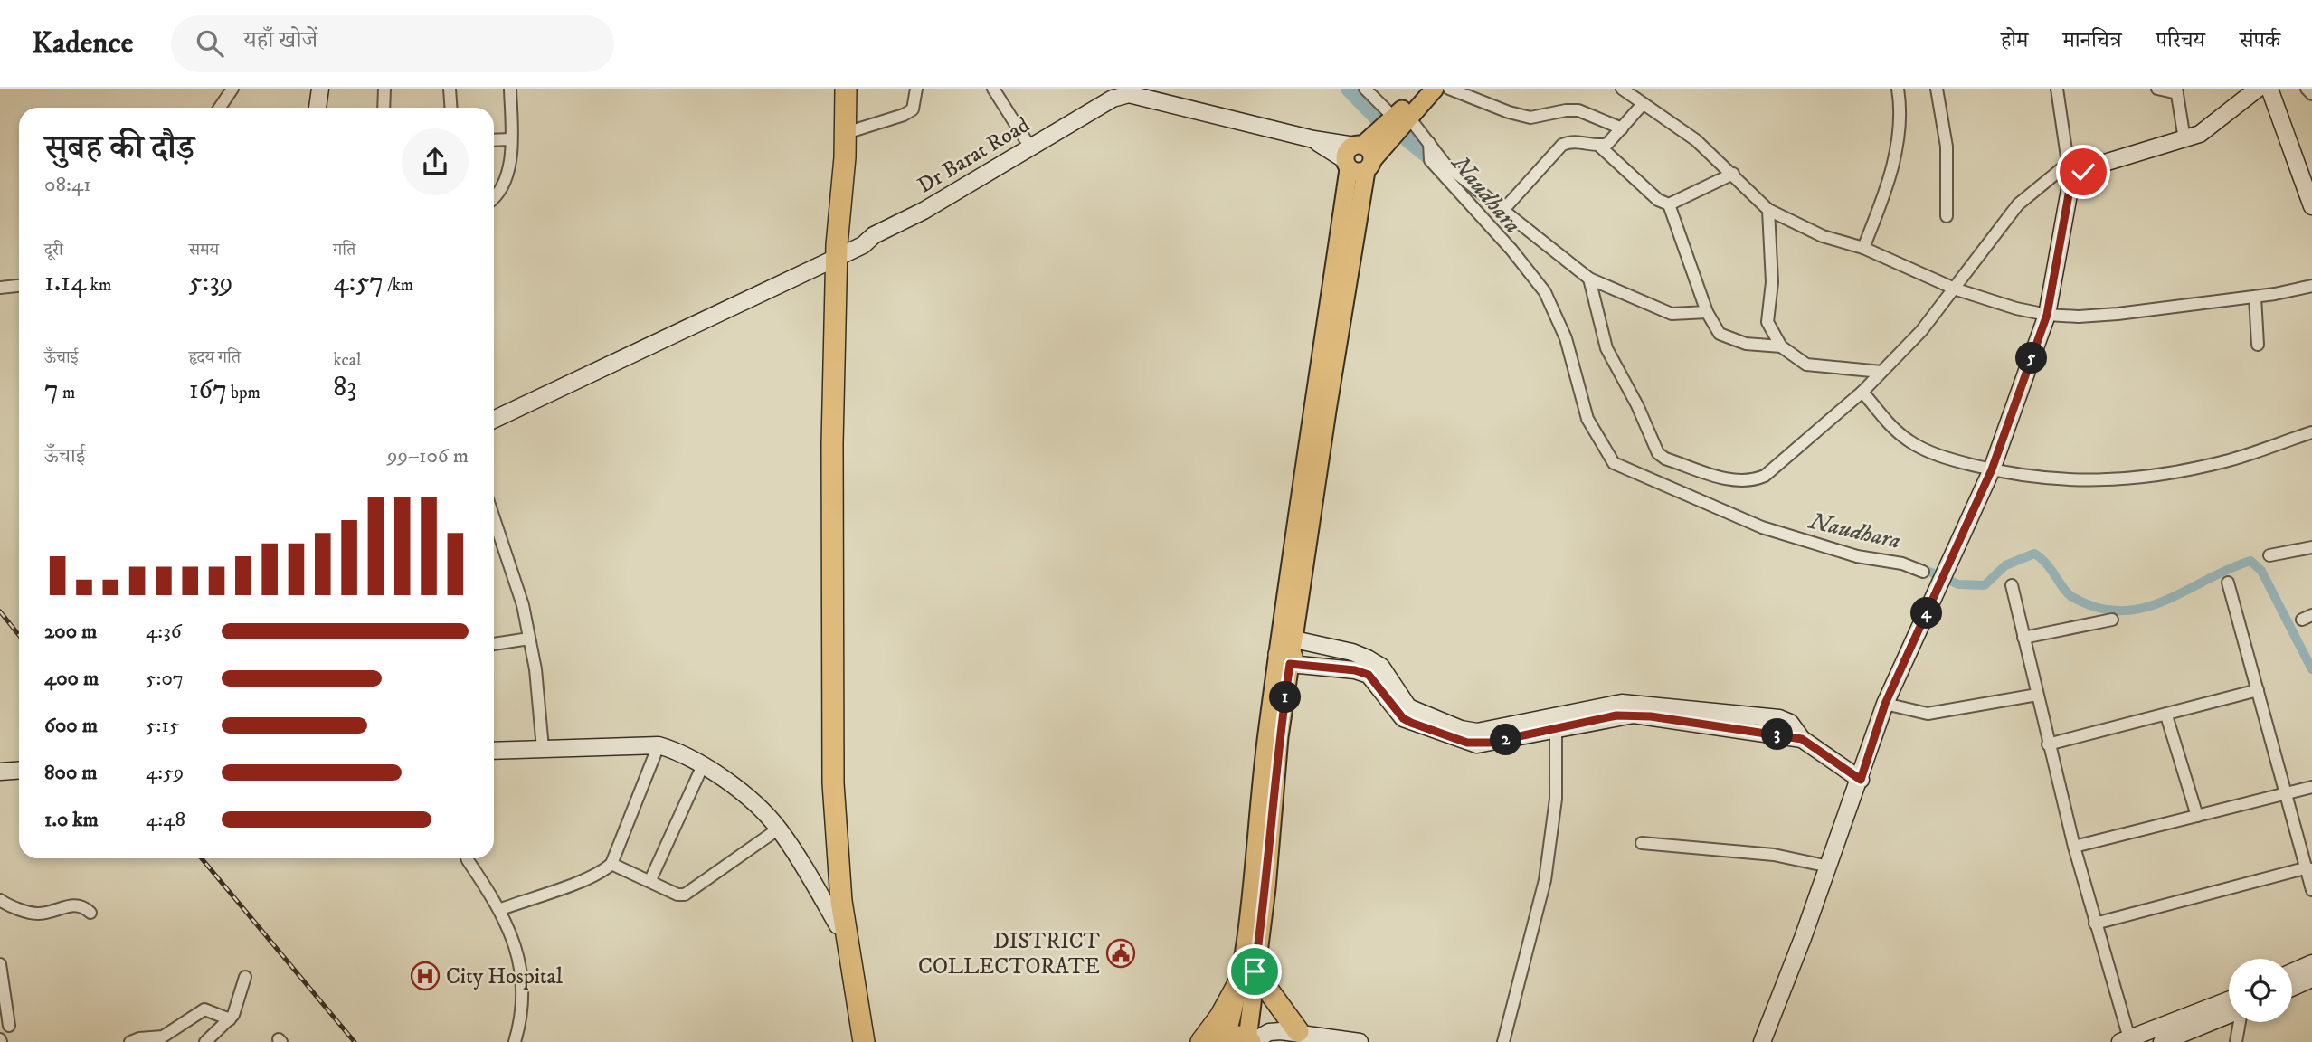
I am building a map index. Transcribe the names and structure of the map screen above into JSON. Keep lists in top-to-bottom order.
{
  "streets": {
    "street": ["Dr Barat Road"]
  },
  "water": ["Naudhara"],
  "places": {
    "public building": ["DISTRICT COLLECTORATE"],
    "hospital": ["City Hospital"]
  },
  "page": {
    "header": "Kadence",
    "search": "यहाँ खोजें",
    "nav": [
      "होम",
      "मानचित्र",
      "परिचय",
      "संपर्क"
    ],
    "heading": ["सुबह की दौड़", "08:41"],
    "stats": [
      ["दूरी", "1.14 km"],
      ["समय", "5:39"],
      ["गति", "4:57 /km"],
      ["ऊँचाई", "7 m"],
      ["हृदय गति", "167 bpm"],
      ["kcal", "83"]
    ],
    "pins": [
      "5",
      "4",
      "1",
      "3",
      "2"
    ],
    "chart": ["ऊँचाई", "99–106 m"],
    "list": [
      {
        "name": "200 m",
        "note": "4:36"
      },
      {
        "name": "400 m",
        "note": "5:07"
      },
      {
        "name": "600 m",
        "note": "5:15"
      },
      {
        "name": "800 m",
        "note": "4:59"
      },
      {
        "name": "1.0 km",
        "note": "4:48"
      }
    ]
  }
}
